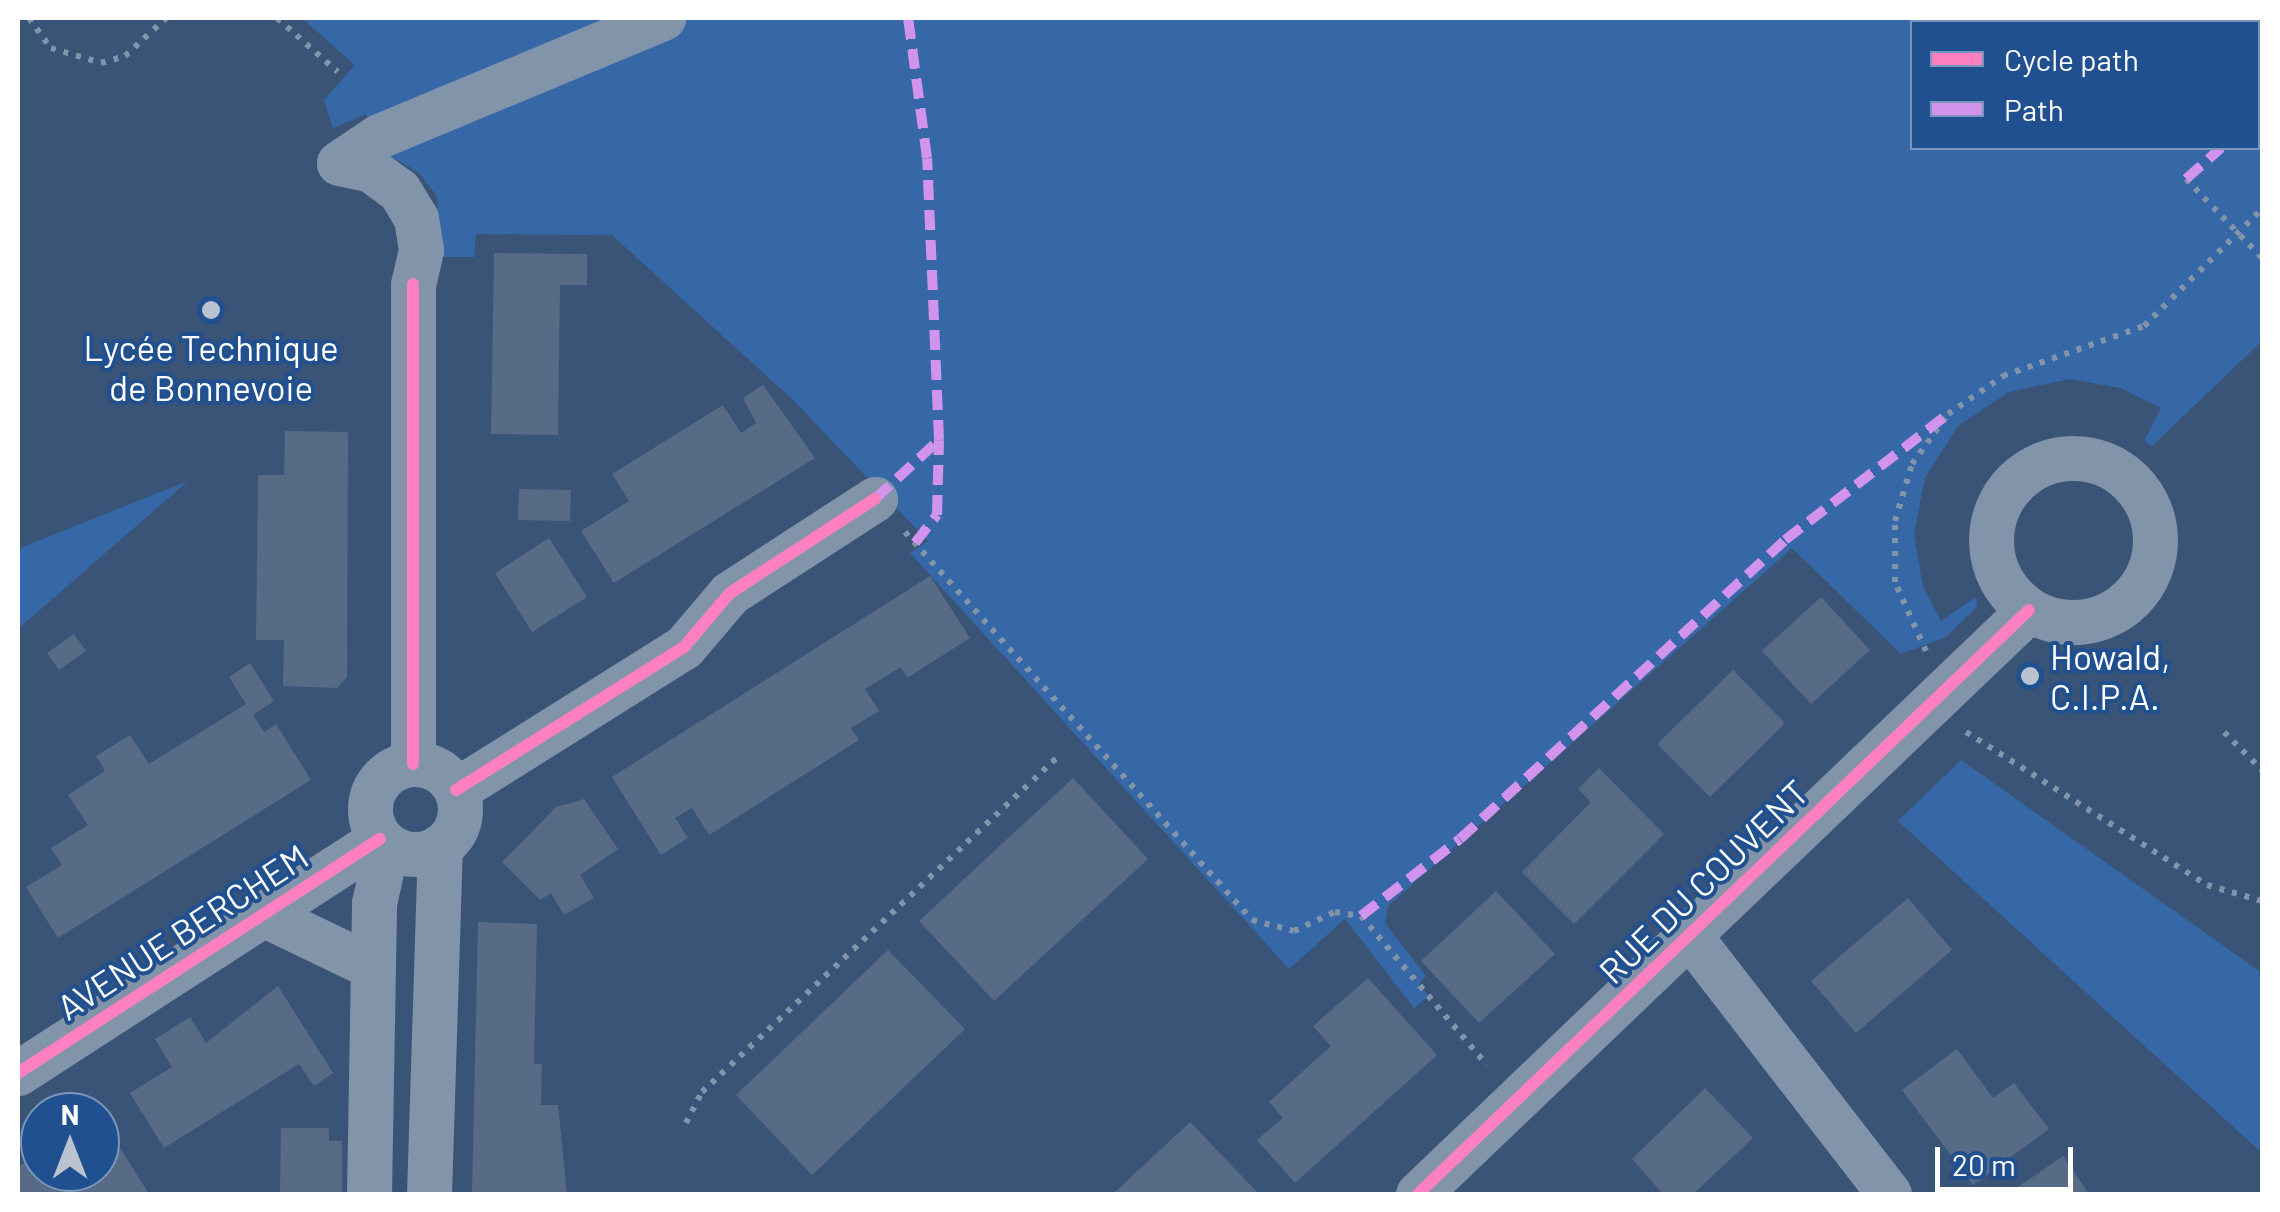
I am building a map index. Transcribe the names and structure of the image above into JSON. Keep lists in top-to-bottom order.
{
  "streets": {
    "street": ["RUE DU COUVENT", "AVENUE BERCHEM"]
  },
  "places": ["Lycée Technique de Bonnevoie", "Howald, C.I.P.A."],
  "legend": ["Cycle path", "Path"],
  "scale_bar": "20 m",
  "north": "top"
}
